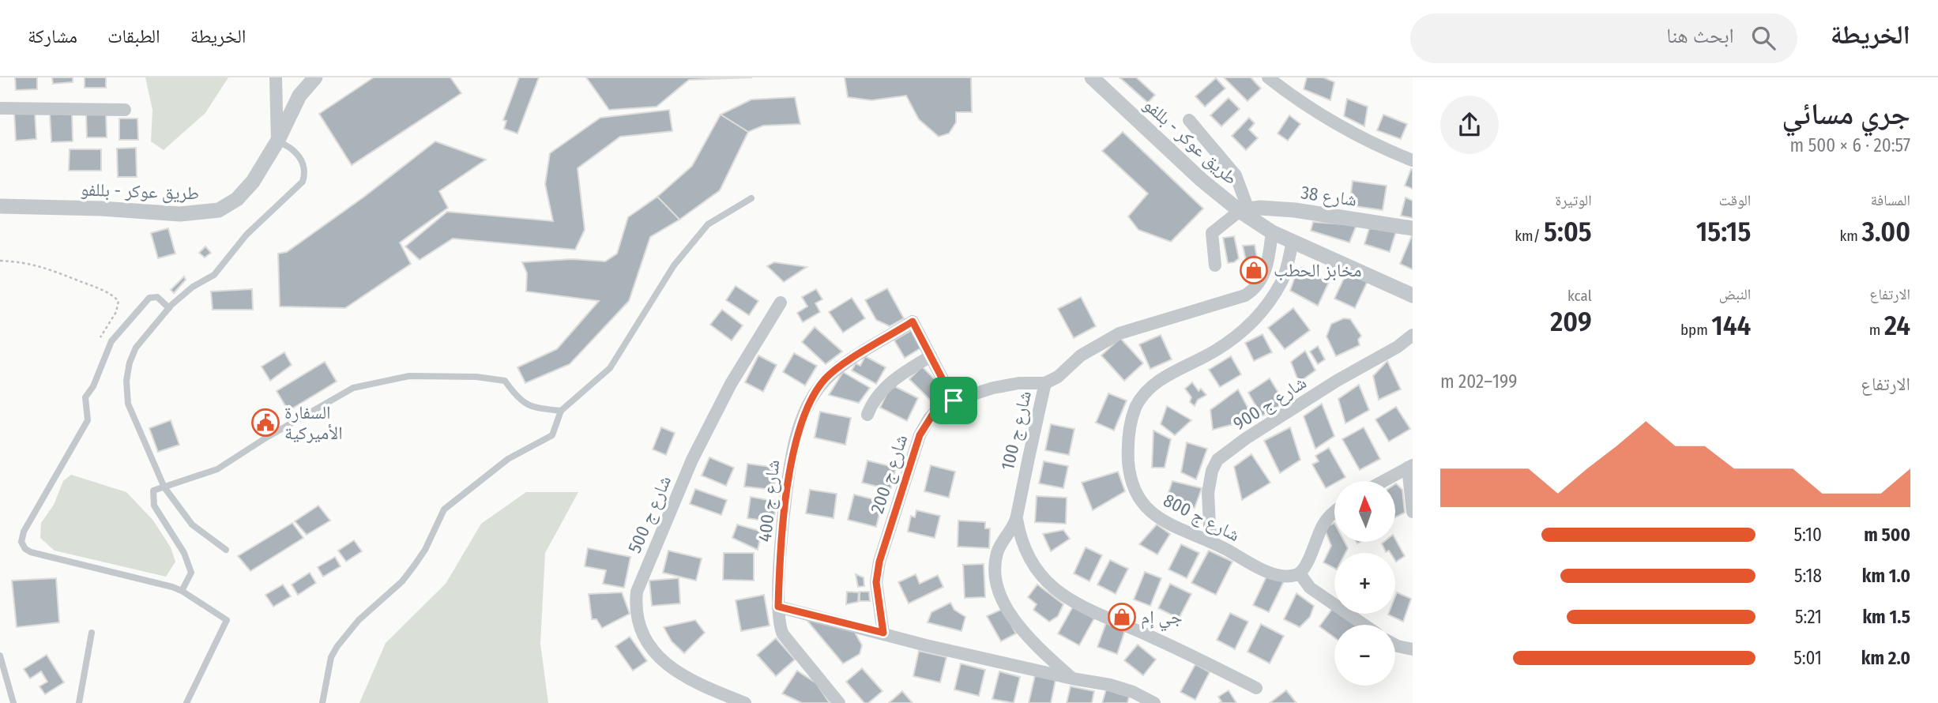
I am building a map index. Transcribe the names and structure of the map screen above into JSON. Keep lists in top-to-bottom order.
{
  "streets": {
    "street": [
      "طريق عوكر - بللفو",
      "شارع 38",
      "شارع ج 900",
      "شارع ج 100",
      "شارع ج 200",
      "شارع ج 400",
      "شارع ج 500",
      "شارع ج 800"
    ]
  },
  "crossings": [
    ["طريق عوكر - بللفو", "شارع 38"],
    ["طريق عوكر - بللفو", "شارع ج 100"],
    ["طريق عوكر - بللفو", "شارع ج 800"],
    ["شارع ج 900", "شارع ج 800"],
    ["شارع ج 100", "شارع ج 200"]
  ],
  "places": {
    "shop": ["مخابز الحطب", "جي إم"],
    "public building": ["السفارة الأميركية"]
  },
  "north": "top",
  "page": {
    "header": "الخريطة",
    "search": "ابحث هنا",
    "nav": ["الخريطة", "الطبقات", "مشاركة"],
    "heading": ["جري مسائي", "20:57 · 6 × 500 m"],
    "stats": [
      ["المسافة", "3.00 km"],
      ["الوقت", "15:15"],
      ["الوتيرة", "5:05 /km"],
      ["الارتفاع", "24 m"],
      ["النبض", "144 bpm"],
      ["kcal", "209"]
    ],
    "chart": ["الارتفاع", "199–202 m"],
    "map_buttons": ["+", "−"],
    "list": [
      {
        "name": "500 m",
        "note": "5:10"
      },
      {
        "name": "1.0 km",
        "note": "5:18"
      },
      {
        "name": "1.5 km",
        "note": "5:21"
      },
      {
        "name": "2.0 km",
        "note": "5:01"
      }
    ]
  }
}
